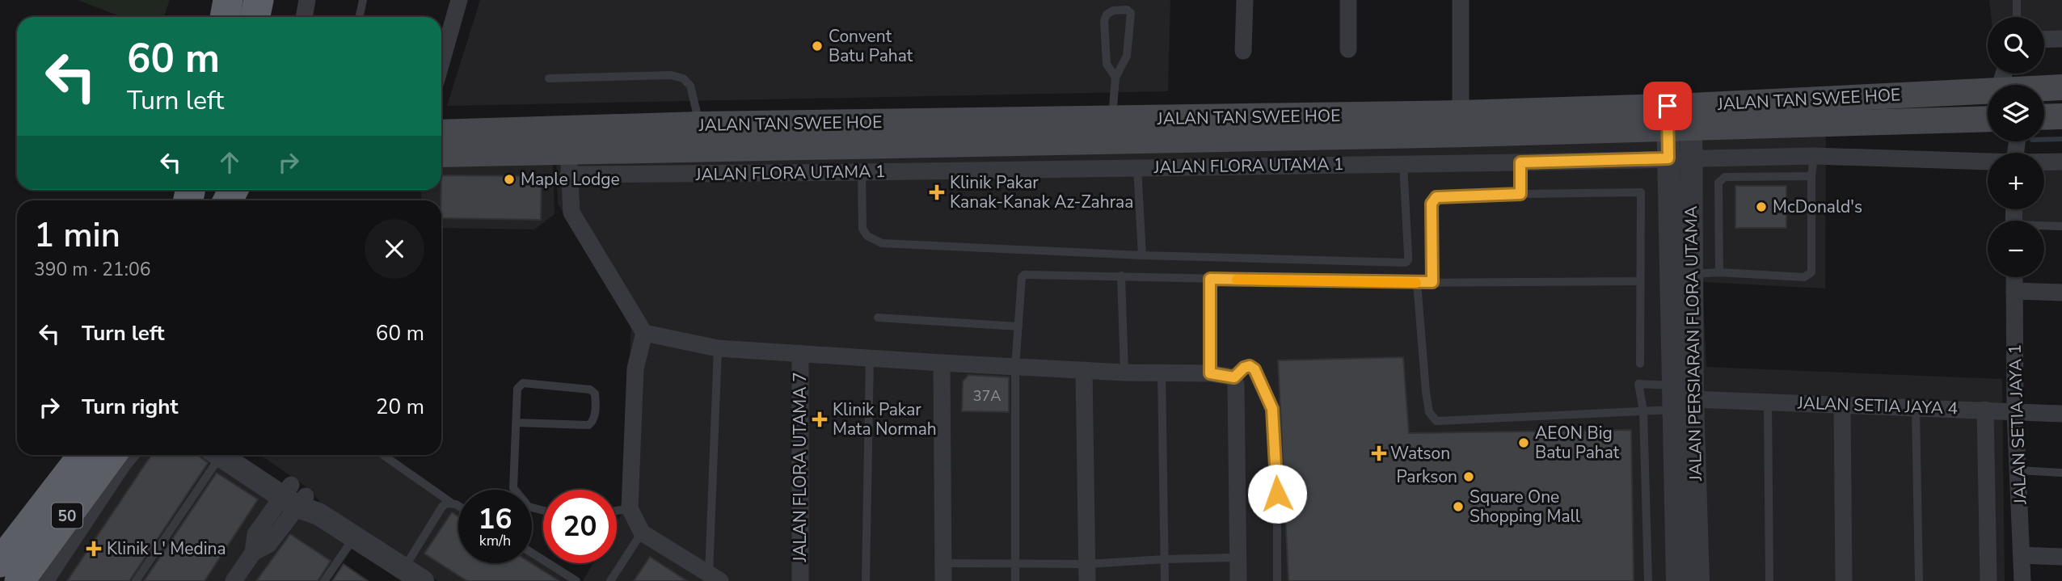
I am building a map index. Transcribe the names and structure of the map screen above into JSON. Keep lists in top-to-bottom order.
{
  "streets": {
    "highway": ["50"],
    "main road": ["JALAN TAN SWEE HOE"],
    "street": [
      "JALAN FLORA UTAMA 1",
      "JALAN PERSIARAN FLORA UTAMA",
      "JALAN SETIA JAYA 4",
      "JALAN SETIA JAYA 1",
      "JALAN FLORA UTAMA 7"
    ]
  },
  "crossings": [
    ["JALAN TAN SWEE HOE", "JALAN FLORA UTAMA 1"],
    ["JALAN TAN SWEE HOE", "JALAN PERSIARAN FLORA UTAMA"],
    ["JALAN FLORA UTAMA 1", "JALAN PERSIARAN FLORA UTAMA"],
    ["JALAN PERSIARAN FLORA UTAMA", "JALAN SETIA JAYA 4"],
    ["JALAN SETIA JAYA 4", "JALAN SETIA JAYA 1"]
  ],
  "places": {
    "other": [
      "Convent Batu Pahat",
      "Maple Lodge",
      "McDonald's",
      "AEON Big Batu Pahat",
      "Parkson",
      "Square One Shopping Mall"
    ],
    "health": [
      "Klinik Pakar Kanak-Kanak Az-Zahraa",
      "Klinik Pakar Mata Normah",
      "Watson",
      "Klinik L' Medina"
    ]
  },
  "house_numbers": ["37A"],
  "page": {
    "map_buttons": ["+", "−"],
    "turn": ["60 m", "Turn left"],
    "heading": ["1 min", "390 m · 21:06"],
    "list": [
      {
        "name": "Turn left",
        "value": "60 m"
      },
      {
        "name": "Turn right",
        "value": "20 m"
      }
    ],
    "speed": "16 km/h",
    "limit": "20"
  }
}
